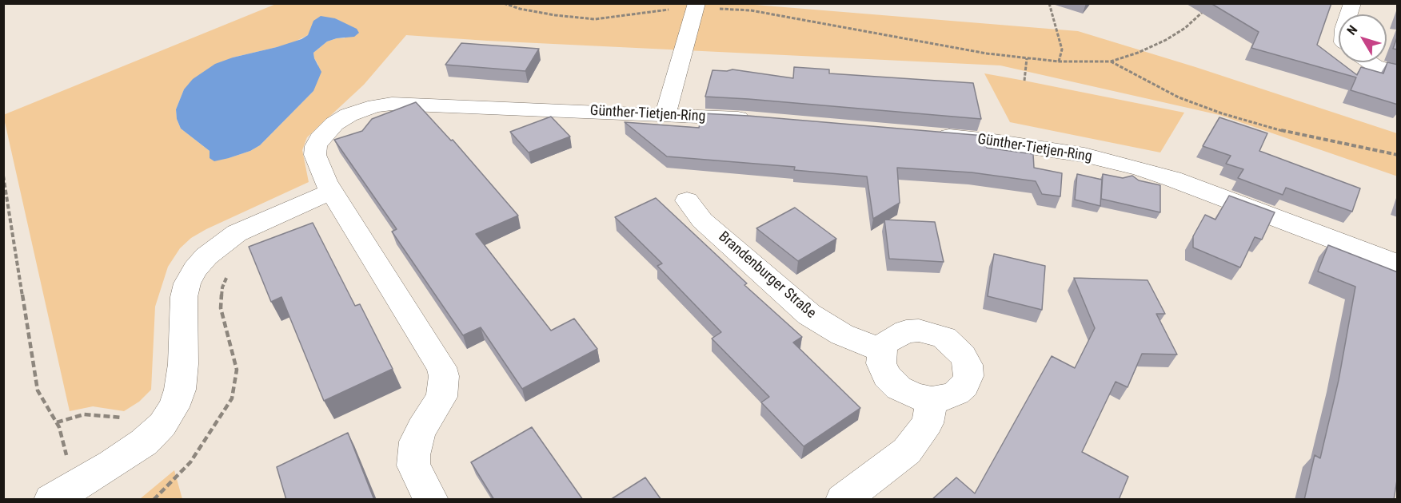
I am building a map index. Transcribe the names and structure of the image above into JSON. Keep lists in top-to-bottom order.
{
  "streets": {
    "street": ["Günther-Tietjen-Ring", "Brandenburger Straße"]
  },
  "north": "top left"
}
